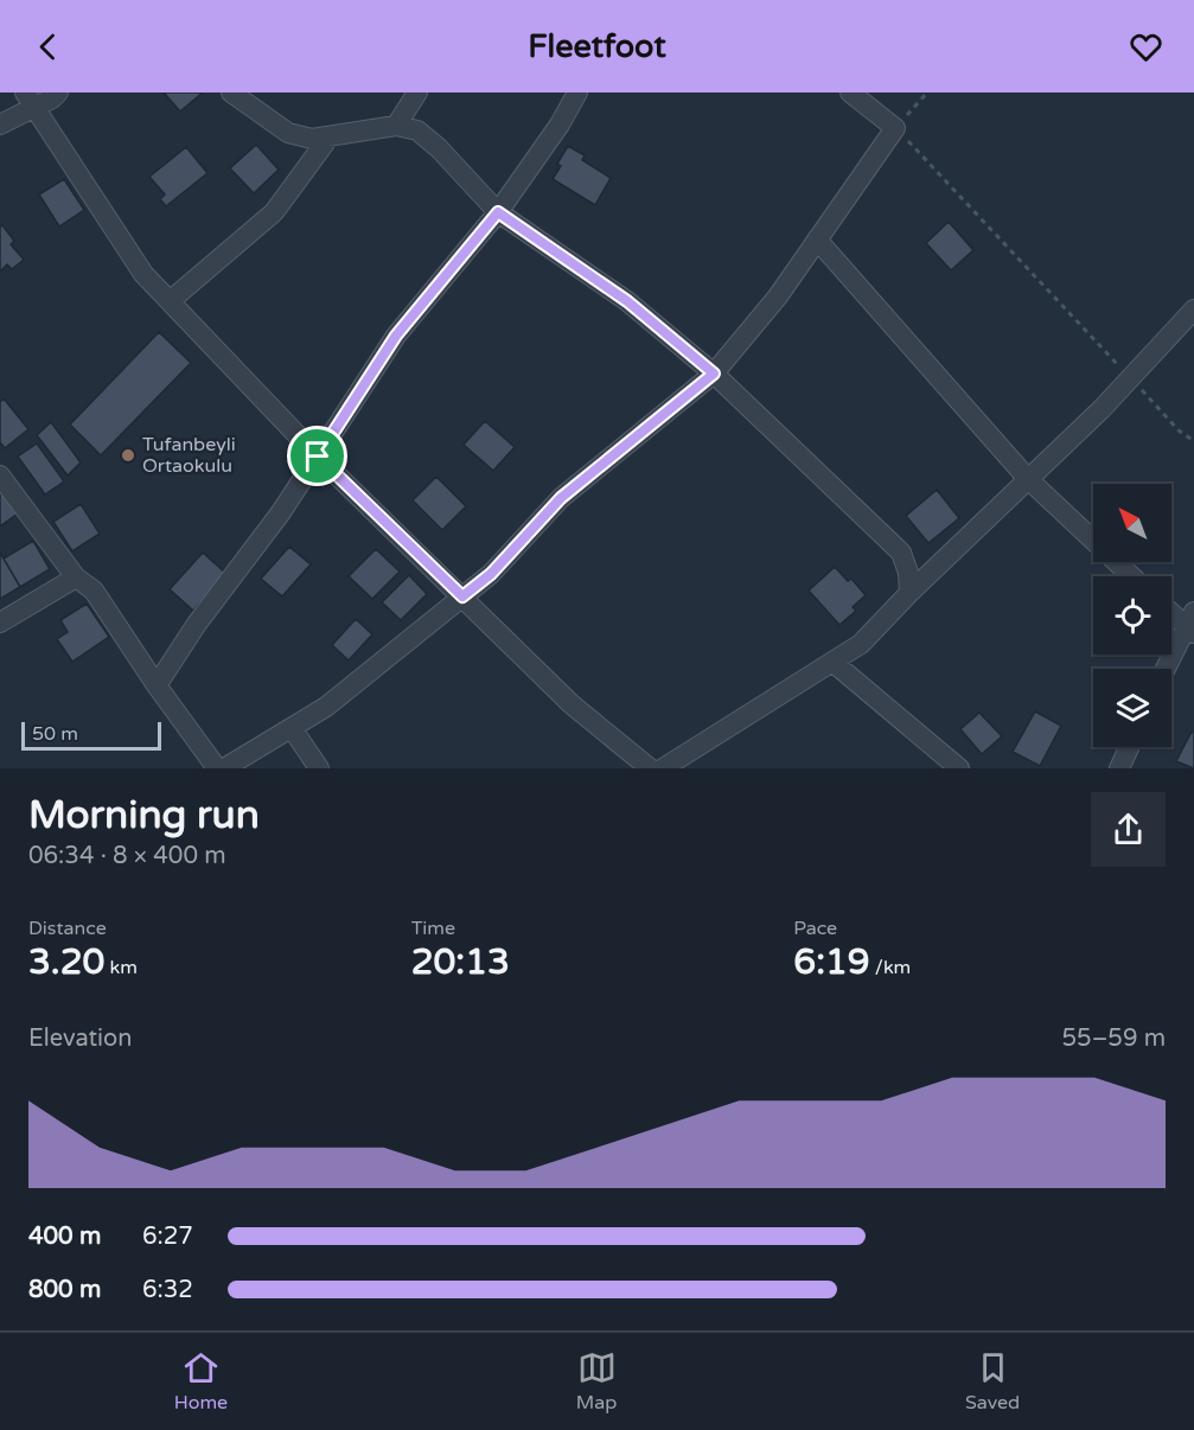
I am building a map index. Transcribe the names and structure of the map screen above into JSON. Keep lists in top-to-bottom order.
{
  "places": ["Tufanbeyli Ortaokulu"],
  "scale_bar": "50 m",
  "north": "top left",
  "page": {
    "header": "Fleetfoot",
    "scale": "50 m",
    "heading": ["Morning run", "06:34 · 8 × 400 m"],
    "stats": [
      ["Distance", "3.20 km"],
      ["Time", "20:13"],
      ["Pace", "6:19 /km"]
    ],
    "chart": ["Elevation", "55–59 m"],
    "list": [
      {
        "name": "400 m",
        "note": "6:27"
      },
      {
        "name": "800 m",
        "note": "6:32"
      }
    ],
    "tabs": ["Home", "Map", "Saved"]
  }
}
